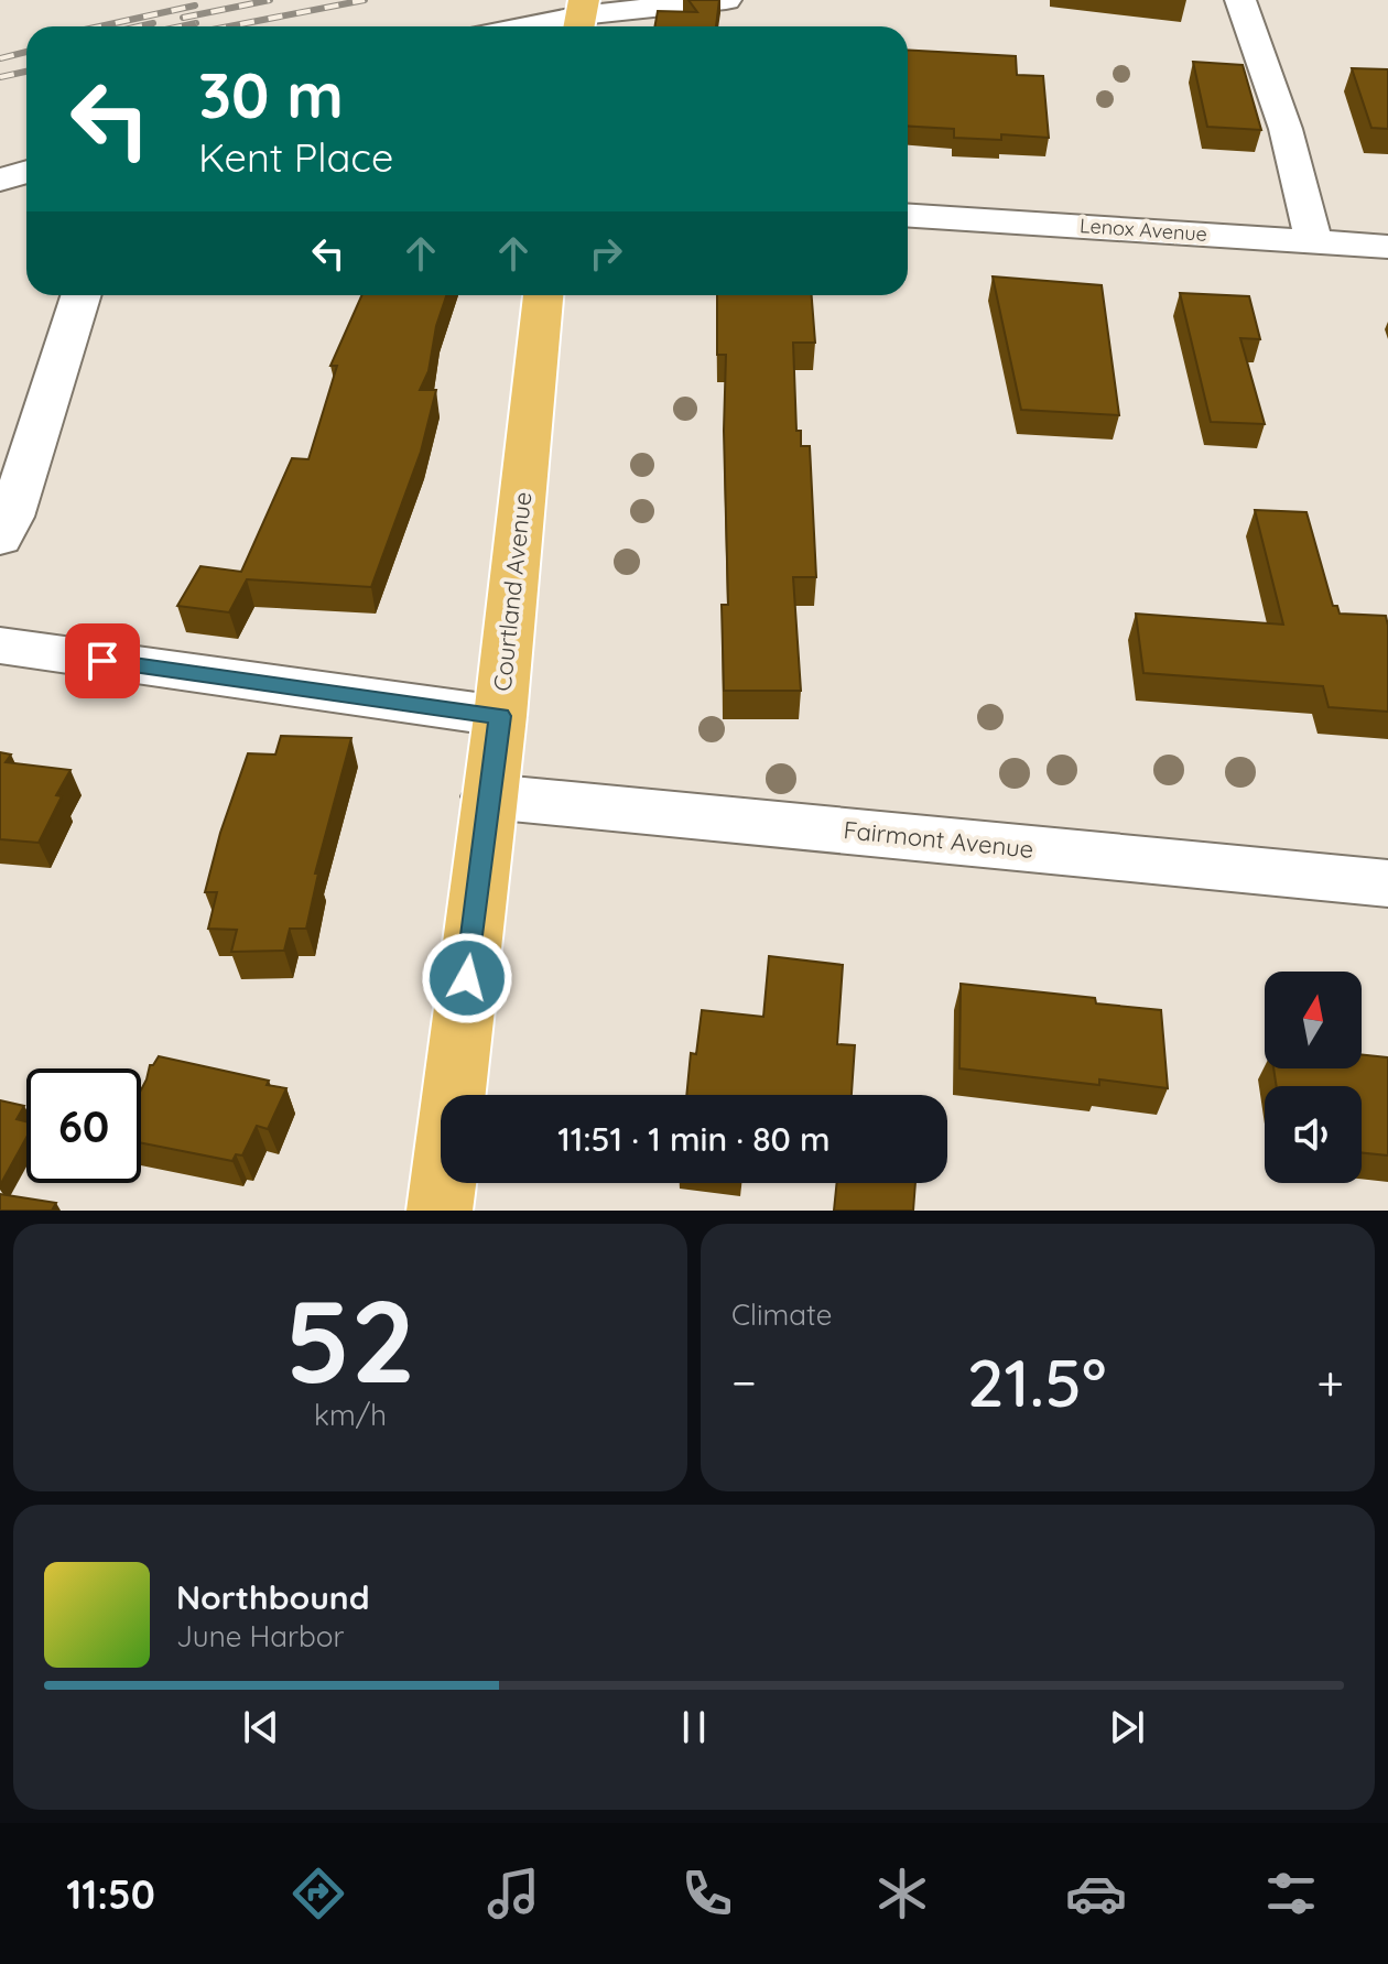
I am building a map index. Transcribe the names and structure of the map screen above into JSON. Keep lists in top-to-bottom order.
{
  "streets": {
    "main road": ["Courtland Avenue"],
    "street": ["Lenox Avenue", "Fairmont Avenue"]
  },
  "crossings": [
    ["Courtland Avenue", "Fairmont Avenue"]
  ],
  "north": "top",
  "page": {
    "turn": ["30 m", "Kent Place"],
    "limit": "60",
    "trip": "11:51 · 1 min · 80 m",
    "tile": [
      ["52", "km/h"],
      "Climate"
    ],
    "heat": ["−", "21.5°", "+"],
    "song": ["Northbound", "June Harbor"],
    "tabs": "11:50"
  }
}
